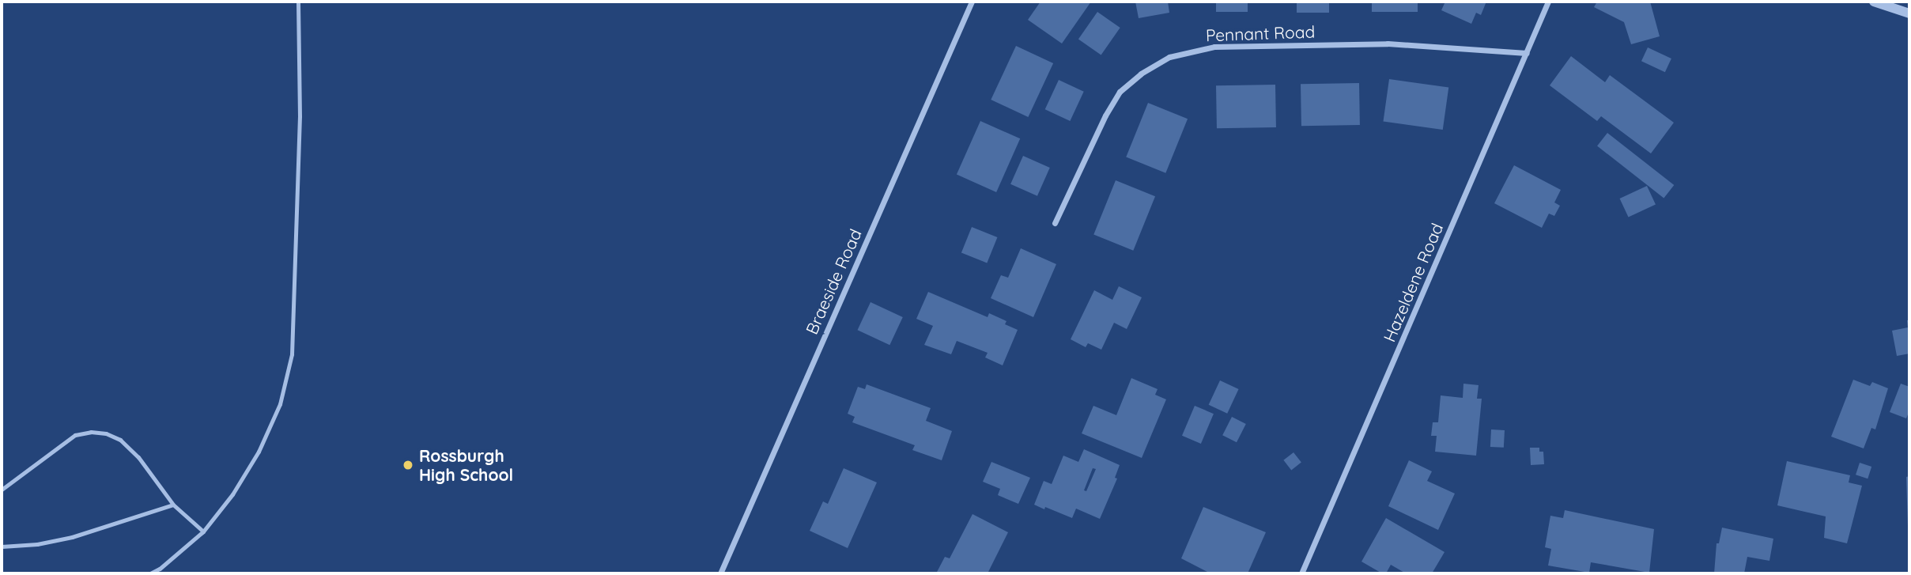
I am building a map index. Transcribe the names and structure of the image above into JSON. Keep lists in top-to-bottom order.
{
  "streets": {
    "street": ["Pennant Road", "Braeside Road", "Hazeldene Road"]
  },
  "crossings": [
    ["Pennant Road", "Hazeldene Road"]
  ],
  "places": ["Rossburgh High School"]
}
